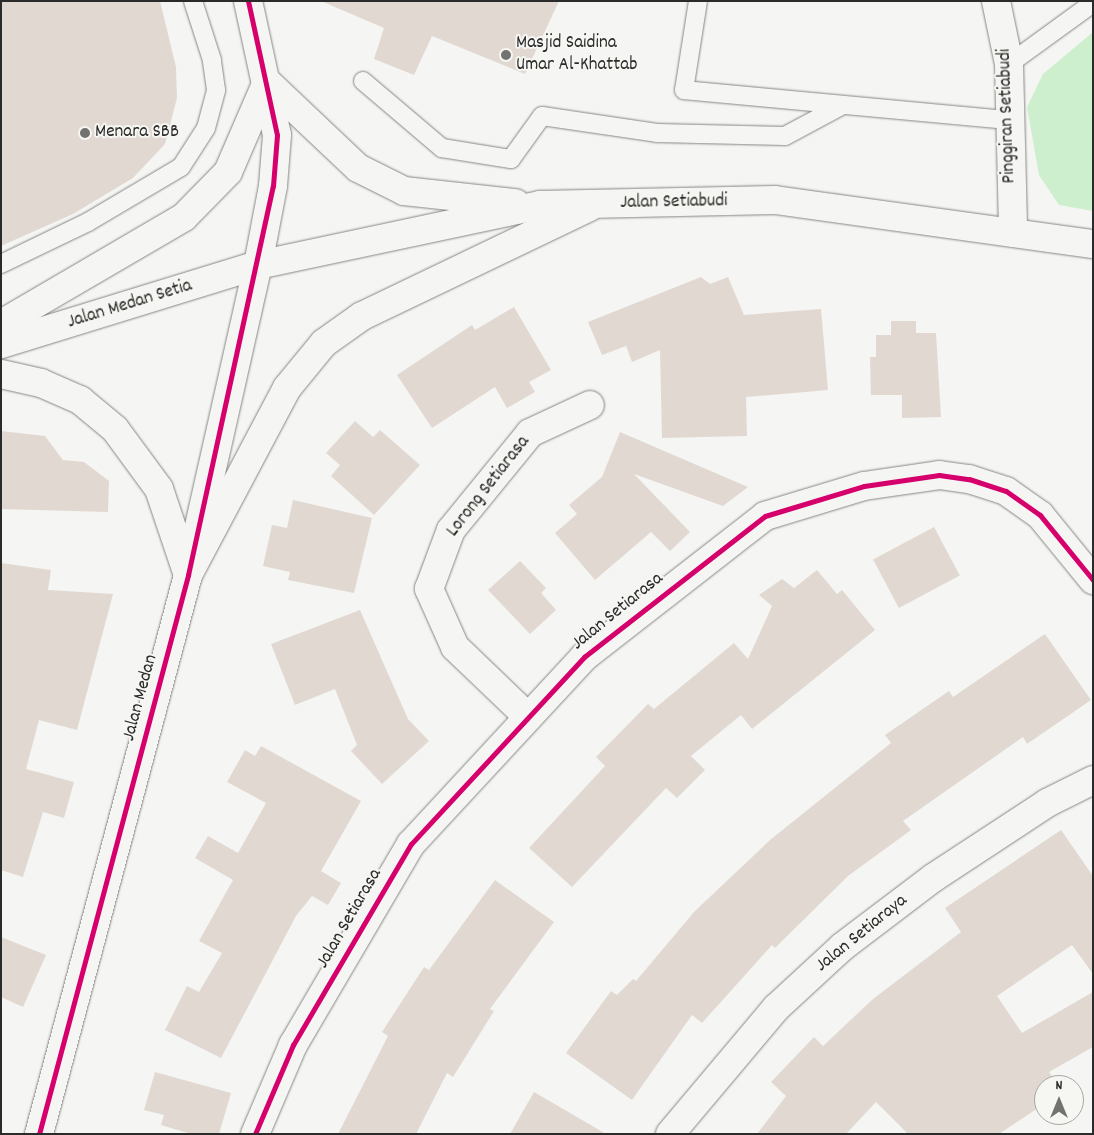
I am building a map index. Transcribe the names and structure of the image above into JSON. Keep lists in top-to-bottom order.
{
  "streets": {
    "street": [
      "Pinggiran Setiabudi",
      "Jalan Setiabudi",
      "Jalan Medan Setia",
      "Lorong Setiarasa",
      "Jalan Setiarasa",
      "Jalan Medan",
      "Jalan Setiaraya"
    ]
  },
  "crossings": [
    ["Pinggiran Setiabudi", "Jalan Setiabudi"],
    ["Jalan Setiabudi", "Jalan Medan Setia"],
    ["Jalan Setiabudi", "Jalan Medan"],
    ["Jalan Medan Setia", "Jalan Medan"],
    ["Lorong Setiarasa", "Jalan Setiarasa"]
  ],
  "places": ["Masjid Saidina Umar Al-Khattab", "Menara SBB"],
  "north": "top"
}
